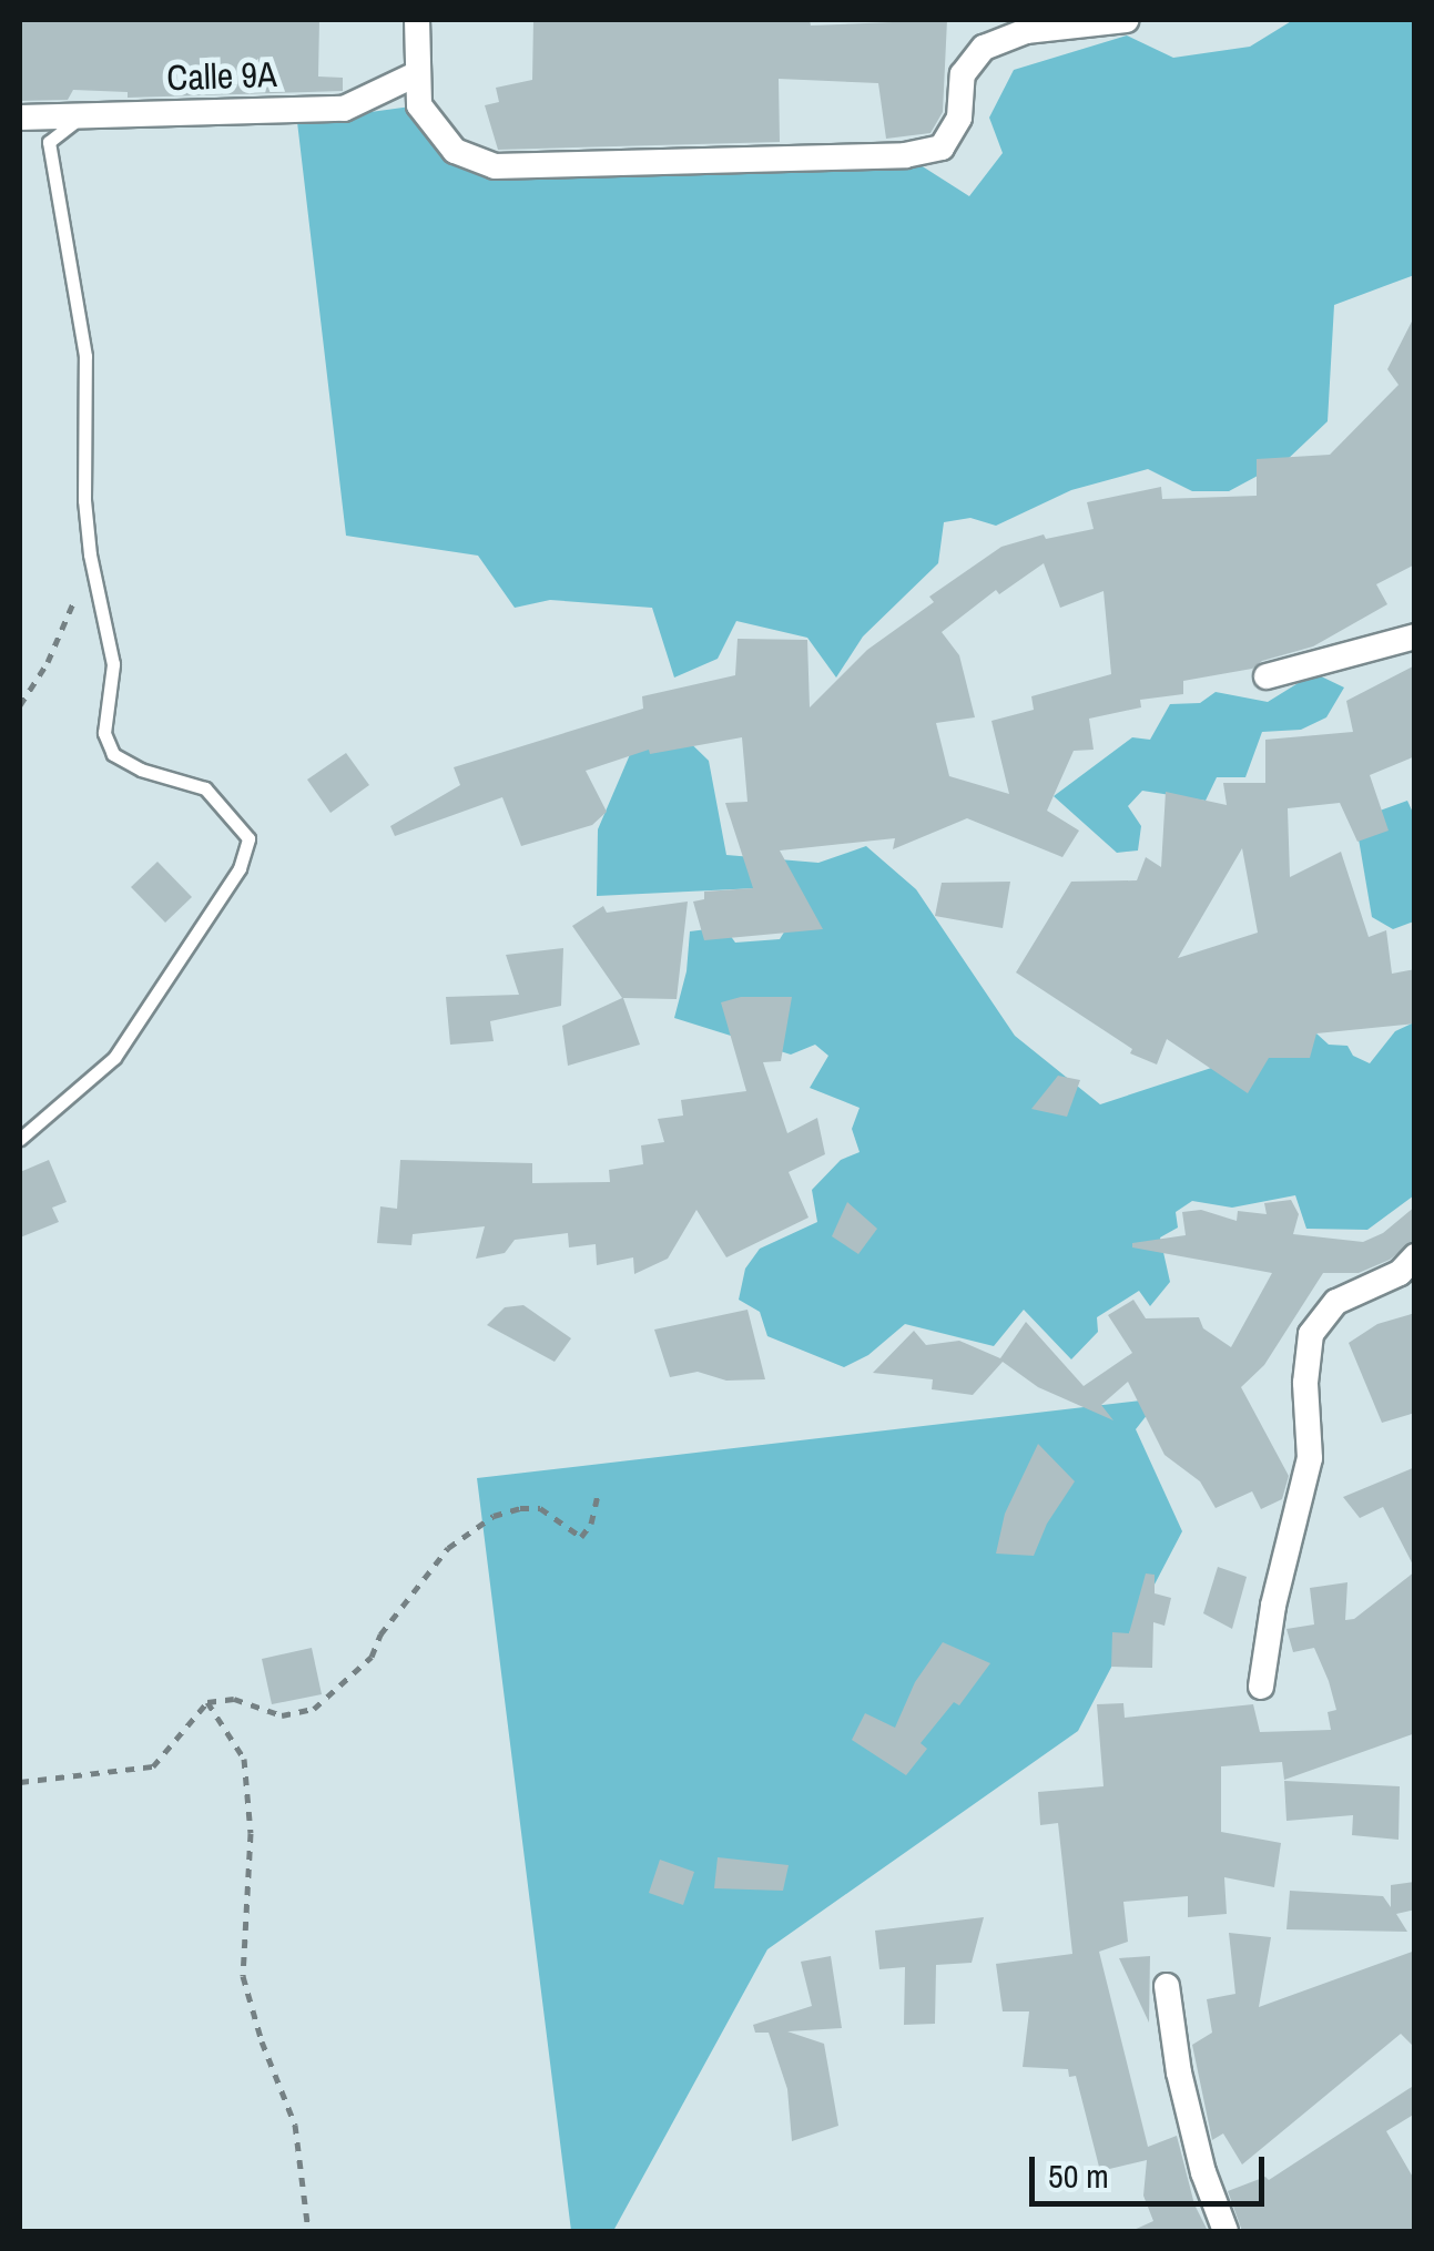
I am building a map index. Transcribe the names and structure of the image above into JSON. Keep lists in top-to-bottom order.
{
  "streets": {
    "street": ["Calle 9A"]
  },
  "scale_bar": "50 m"
}
